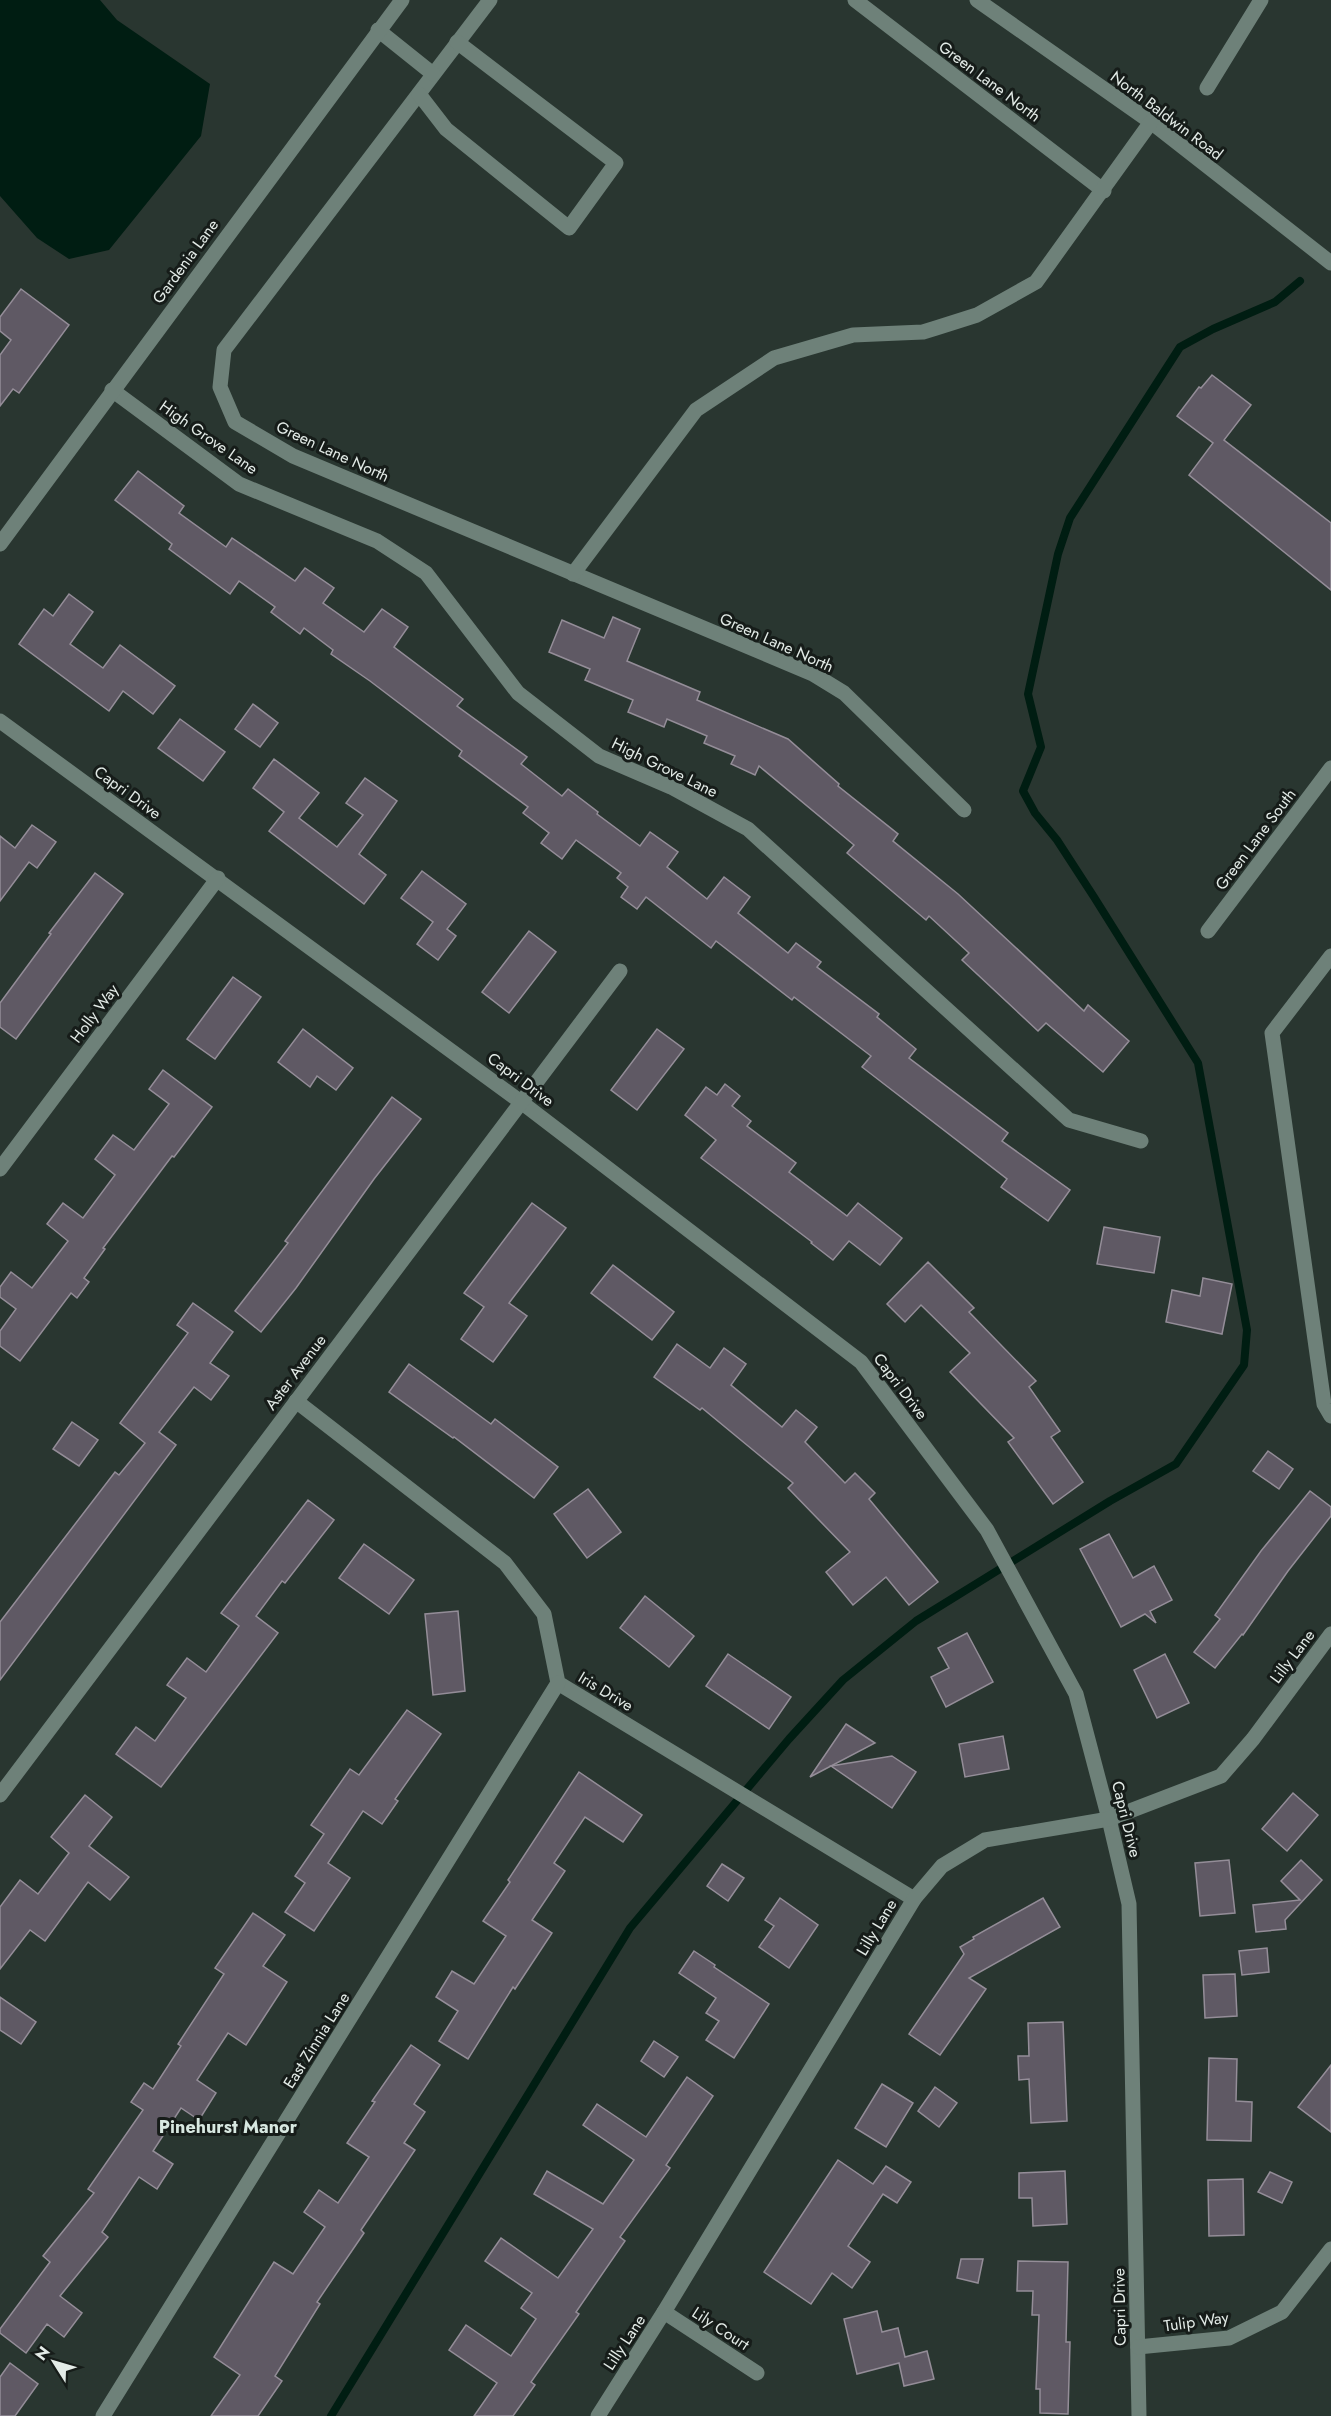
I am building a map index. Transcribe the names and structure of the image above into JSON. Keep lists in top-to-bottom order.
{
  "streets": {
    "street": [
      "Green Lane North",
      "North Baldwin Road",
      "Gardenia Lane",
      "High Grove Lane",
      "Capri Drive",
      "Green Lane South",
      "Holly Way",
      "Aster Avenue",
      "Lilly Lane",
      "Iris Drive",
      "East Zinnia Lane",
      "Tulip Way",
      "Lily Court"
    ]
  },
  "crossings": [
    ["Gardenia Lane", "High Grove Lane"],
    ["Capri Drive", "Holly Way"],
    ["Capri Drive", "Aster Avenue"],
    ["Capri Drive", "Lilly Lane"],
    ["Capri Drive", "Tulip Way"],
    ["Aster Avenue", "Iris Drive"],
    ["Lilly Lane", "Iris Drive"],
    ["Lilly Lane", "Lily Court"],
    ["Iris Drive", "East Zinnia Lane"]
  ],
  "districts": ["Pinehurst Manor"],
  "north": "top left"
}
